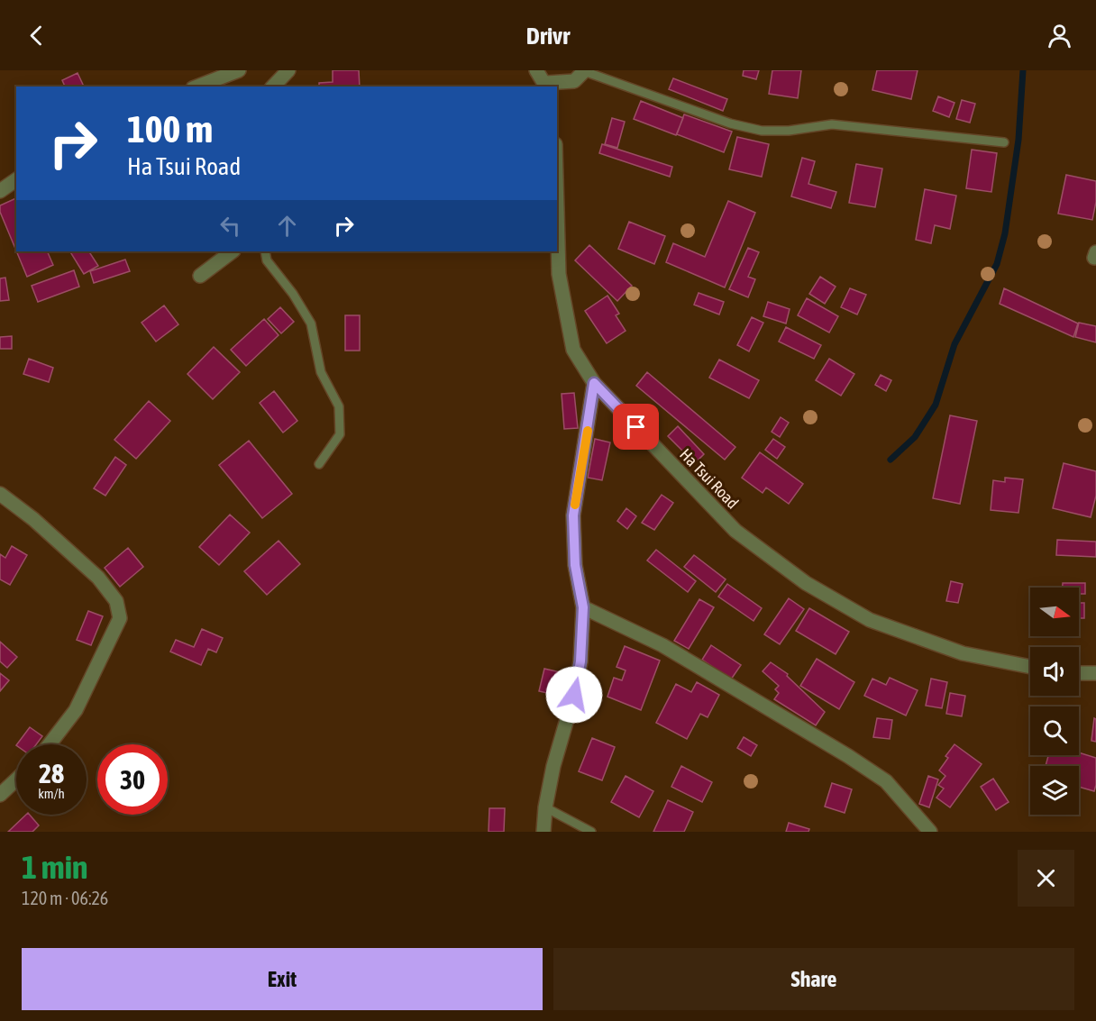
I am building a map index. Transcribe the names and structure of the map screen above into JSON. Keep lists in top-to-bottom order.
{
  "streets": {
    "street": ["Ha Tsui Road"]
  },
  "north": "right",
  "page": {
    "header": "Drivr",
    "turn": ["100 m", "Ha Tsui Road"],
    "speed": "28 km/h",
    "limit": "30",
    "heading": ["1 min", "120 m · 06:26"],
    "buttons": ["Exit", "Share"]
  }
}
